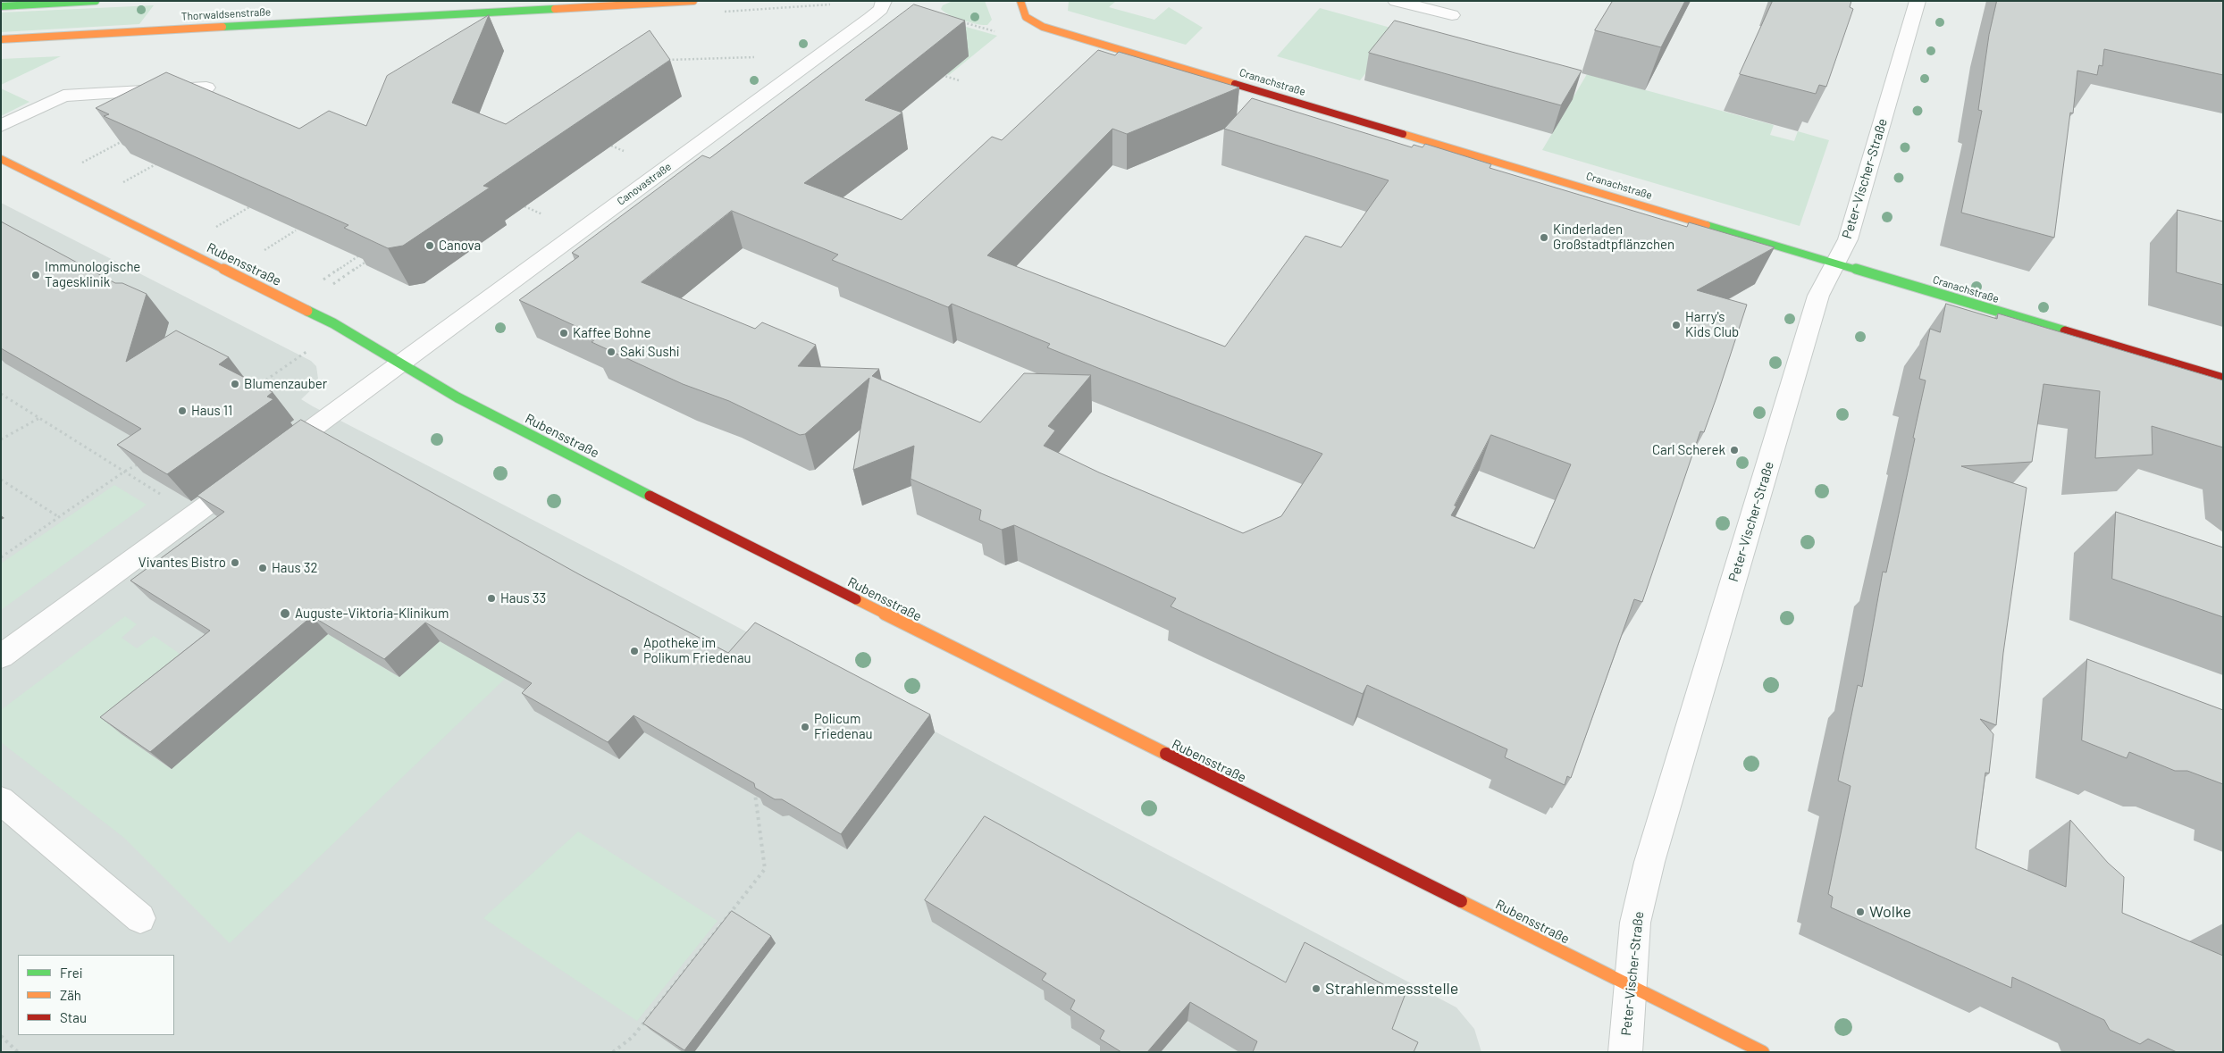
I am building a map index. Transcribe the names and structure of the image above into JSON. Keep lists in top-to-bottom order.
{
  "streets": {
    "street": [
      "Thorwaldsenstraße",
      "Cranachstraße",
      "Peter-Vischer-Straße",
      "Canovastraße",
      "Rubensstraße"
    ]
  },
  "crossings": [
    ["Cranachstraße", "Peter-Vischer-Straße"],
    ["Peter-Vischer-Straße", "Rubensstraße"],
    ["Canovastraße", "Rubensstraße"]
  ],
  "places": [
    "Kinderladen Großstadtpflänzchen",
    "Canova",
    "Immunologische Tagesklinik",
    "Harry's Kids Club",
    "Kaffee Bohne",
    "Saki Sushi",
    "Blumenzauber",
    "Haus 11",
    "Carl Scherek",
    "Vivantes Bistro",
    "Haus 32",
    "Haus 33",
    "Auguste-Viktoria-Klinikum",
    "Apotheke im Polikum Friedenau",
    "Policum Friedenau",
    "Wolke",
    "Strahlenmessstelle"
  ],
  "legend": ["Frei", "Zäh", "Stau"]
}
